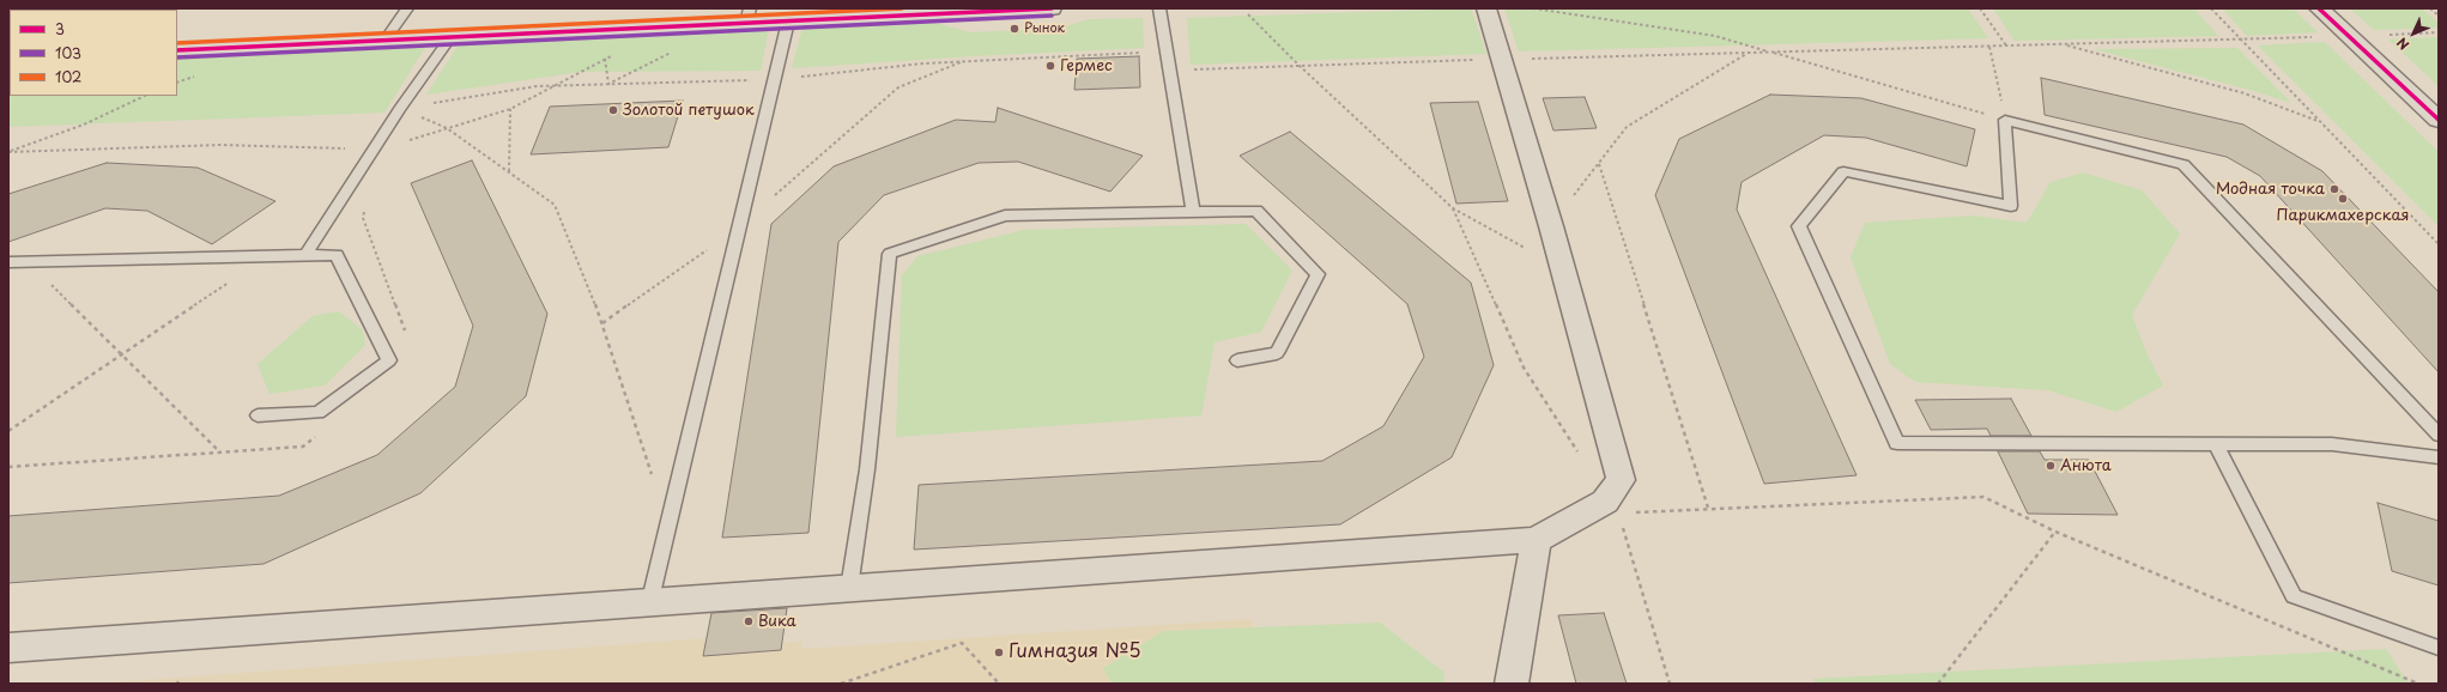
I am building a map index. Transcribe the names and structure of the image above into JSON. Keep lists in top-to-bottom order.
{
  "places": [
    "Рынок",
    "Гермес",
    "Золотой петушок",
    "Модная точка",
    "Парикмахерская",
    "Анюта",
    "Вика",
    "Гимназия №5"
  ],
  "lines": ["transit line 3", "transit line 102", "transit line 103"],
  "legend": ["3", "103", "102"],
  "north": "bottom left"
}
